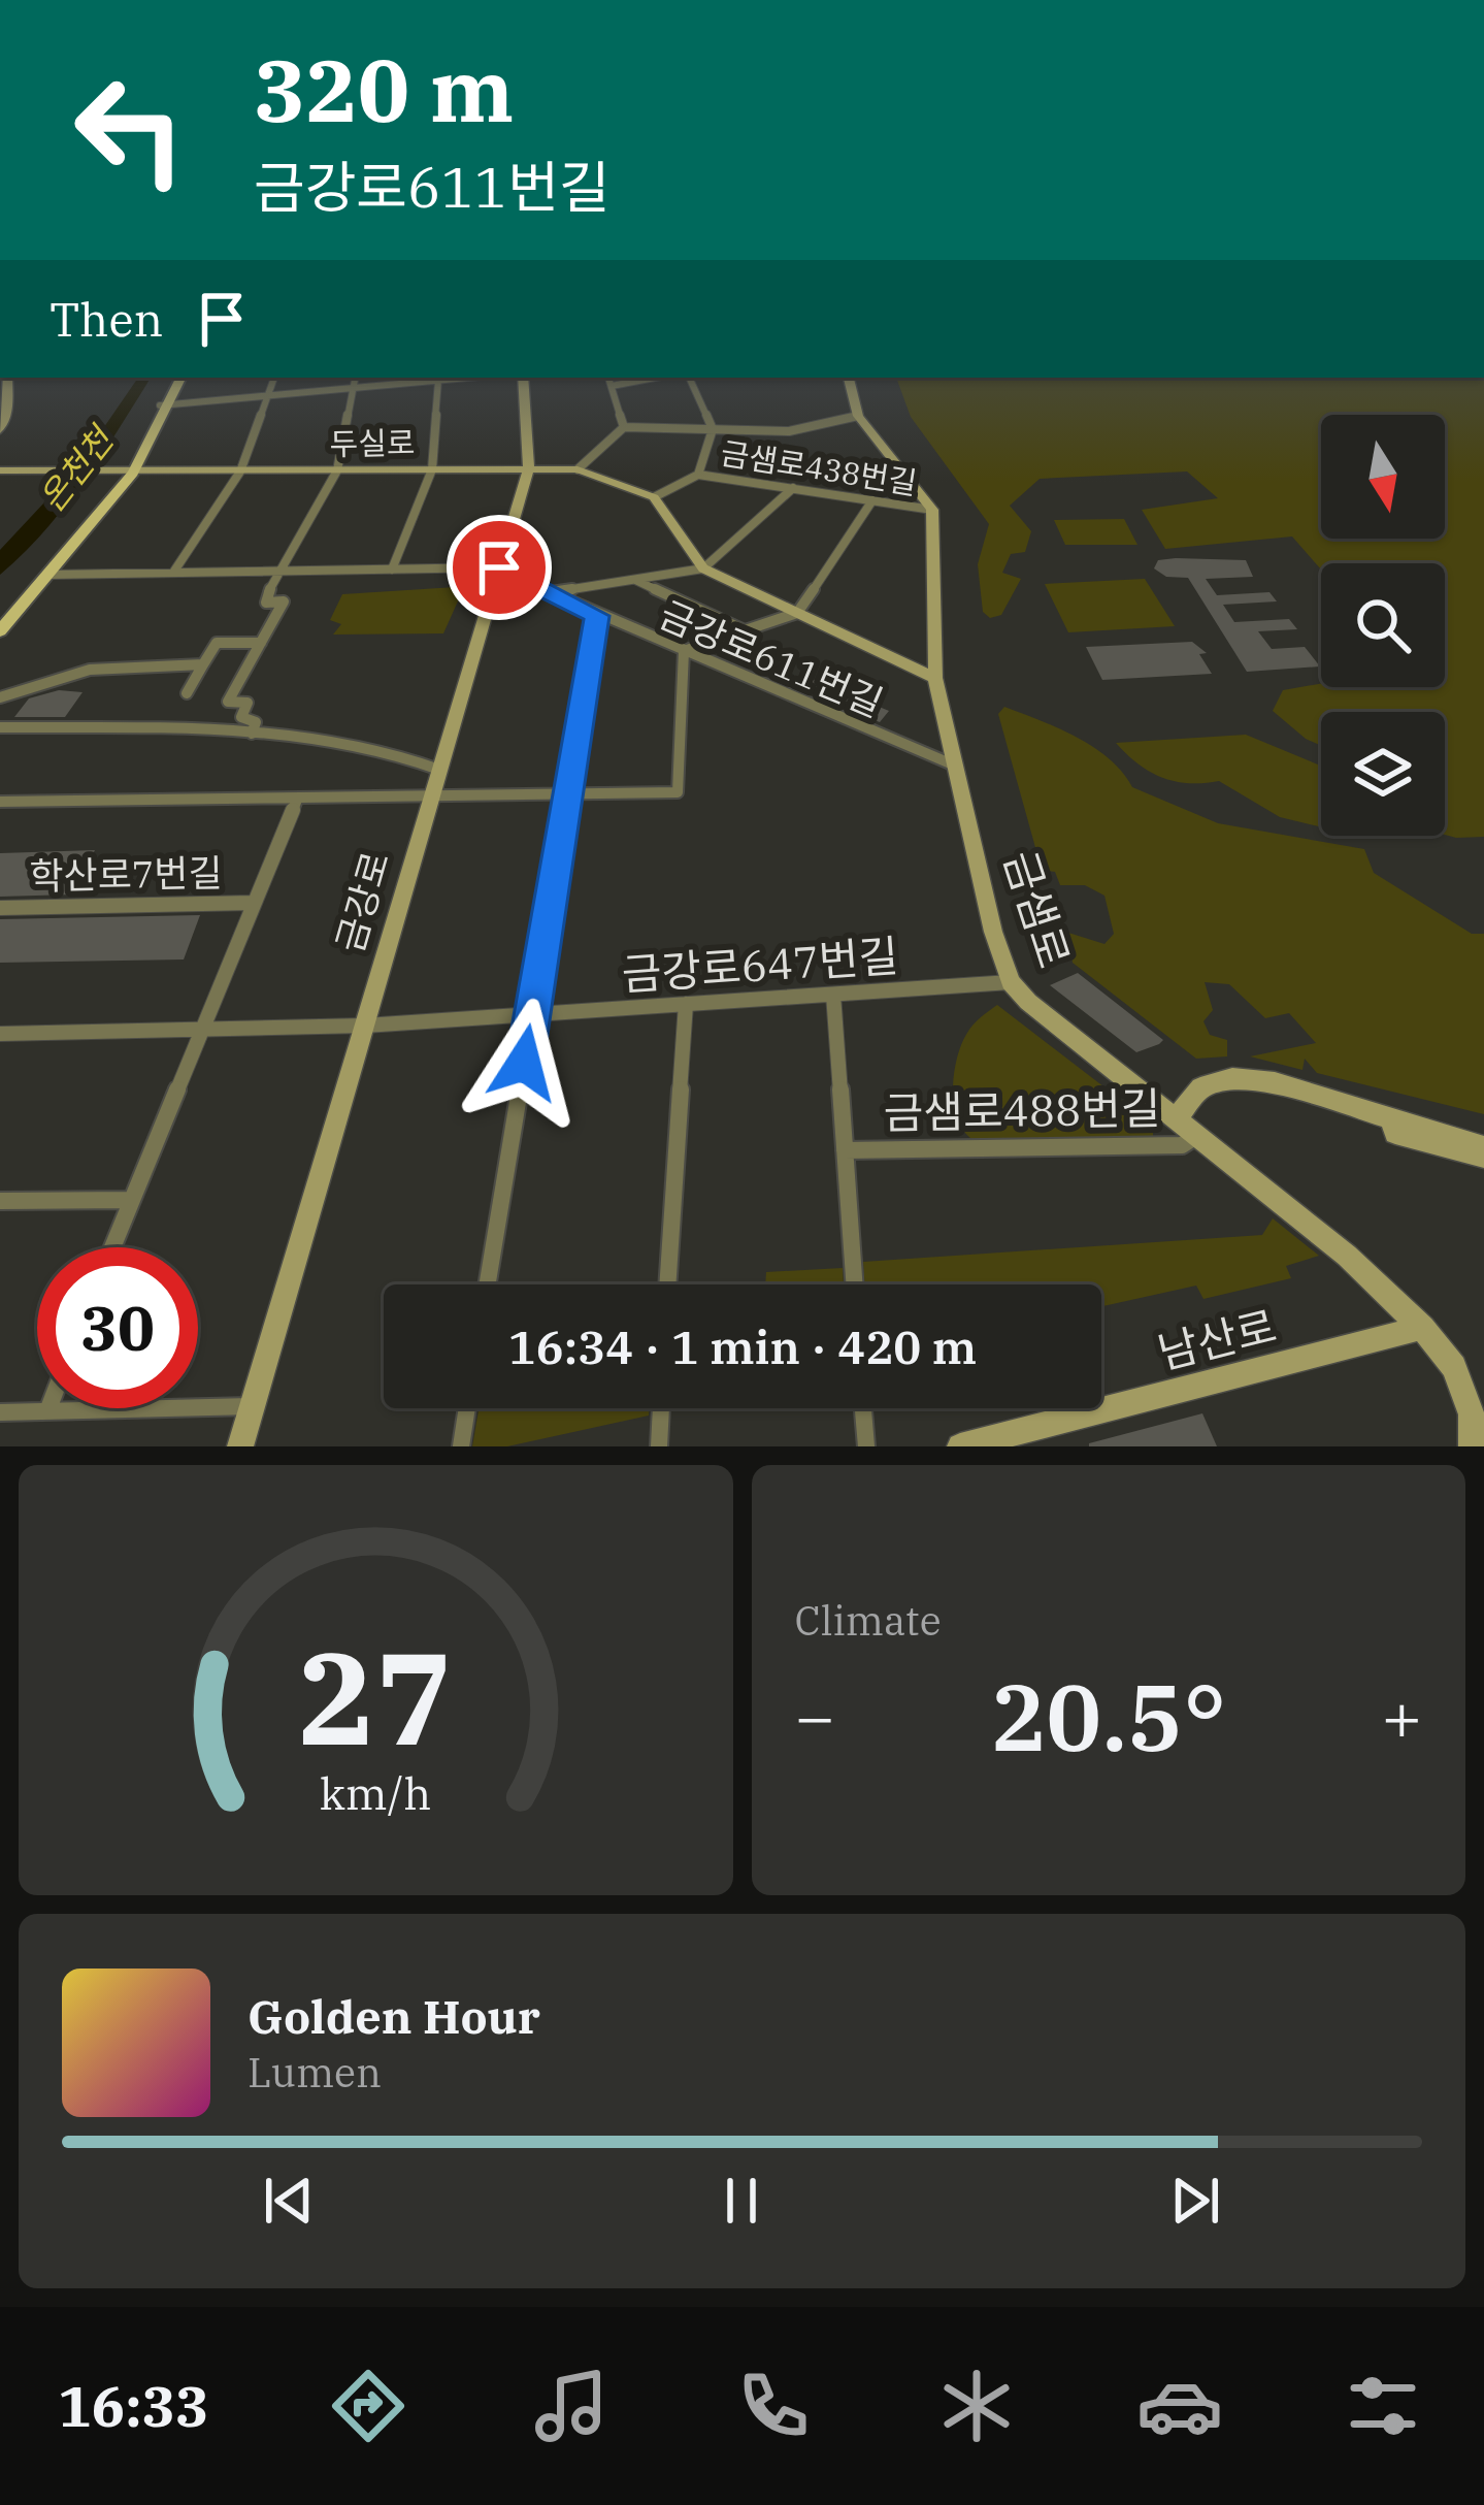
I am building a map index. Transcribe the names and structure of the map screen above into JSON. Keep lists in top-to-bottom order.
{
  "streets": {
    "main road": [
      "두실로",
      "금강로",
      "금샘로",
      "남산로"
    ],
    "street": [
      "금샘로438번길",
      "금강로611번길",
      "학산로7번길",
      "금강로647번길",
      "금샘로488번길"
    ]
  },
  "crossings": [
    ["두실로", "금강로"],
    ["금샘로438번길", "금샘로"],
    ["금강로611번길", "금강로"],
    ["금강로611번길", "금샘로"],
    ["금강로", "금강로647번길"],
    ["금샘로", "금강로647번길"],
    ["금샘로", "금샘로488번길"],
    ["금샘로", "남산로"]
  ],
  "water": ["온천천"],
  "north": "bottom",
  "page": {
    "turn": ["320 m", "금강로611번길"],
    "then": "Then",
    "limit": "30",
    "trip": "16:34 · 1 min · 420 m",
    "tile": "Climate",
    "heat": ["−", "20.5°", "+"],
    "song": ["Golden Hour", "Lumen"],
    "tabs": "16:33",
    "gauge": ["27", "km/h"]
  }
}
